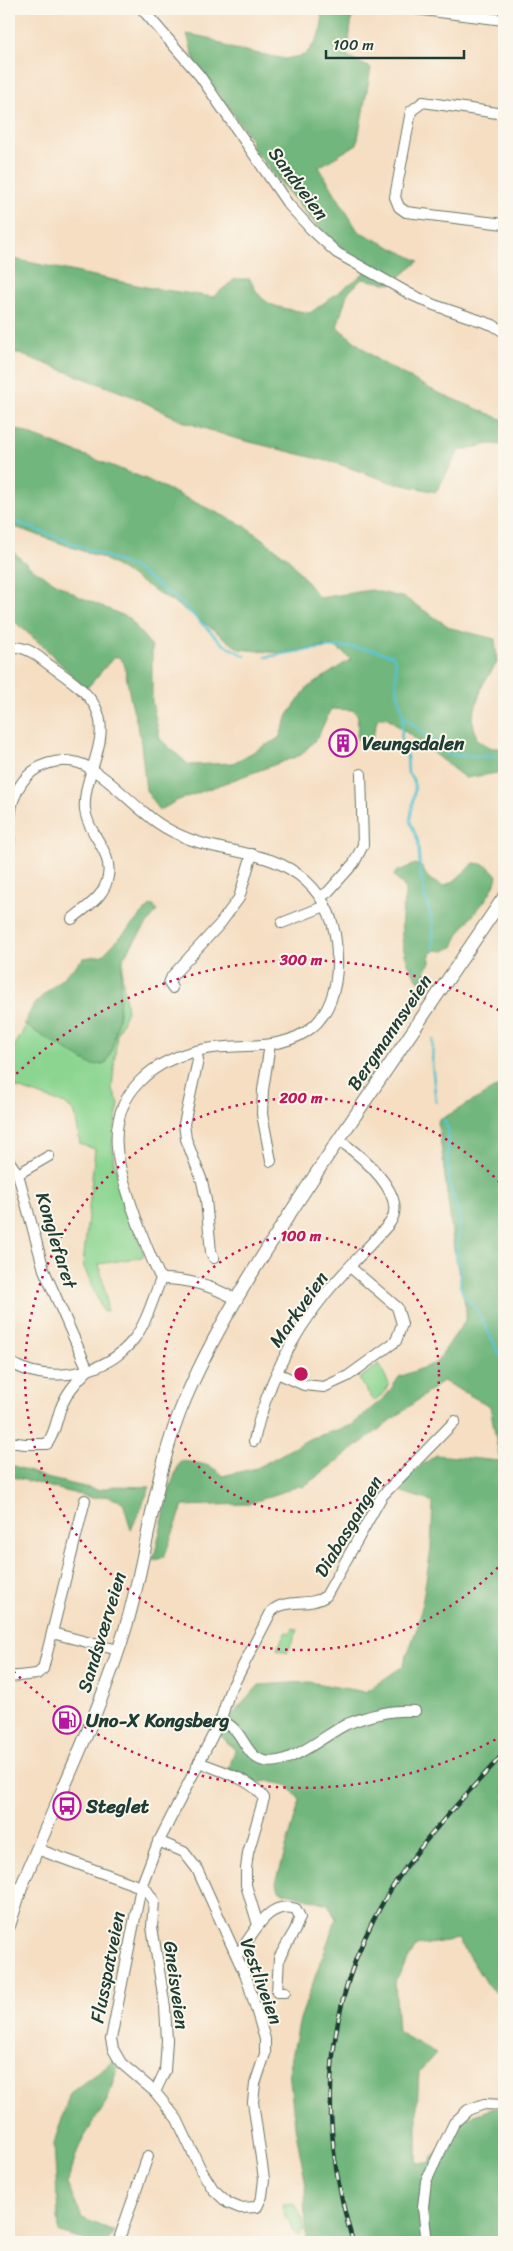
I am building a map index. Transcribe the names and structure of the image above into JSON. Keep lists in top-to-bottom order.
{
  "streets": {
    "main road": ["Bergmannsveien", "Sandsværveien"],
    "street": [
      "Sandveien",
      "Konglefaret",
      "Markveien",
      "Diabasgangen",
      "Flusspatveien",
      "Vestliveien",
      "Gneisveien"
    ]
  },
  "crossings": [
    ["Bergmannsveien", "Markveien"],
    ["Bergmannsveien", "Sandsværveien"],
    ["Diabasgangen", "Flusspatveien"],
    ["Flusspatveien", "Vestliveien"],
    ["Flusspatveien", "Gneisveien"],
    ["Vestliveien", "Gneisveien"]
  ],
  "places": {
    "building": ["Veungsdalen"],
    "fuel station": ["Uno-X Kongsberg"],
    "bus stop": ["Steglet"]
  },
  "scale_bar": "100 m",
  "rings": ["300 m", "200 m", "100 m"]
}
